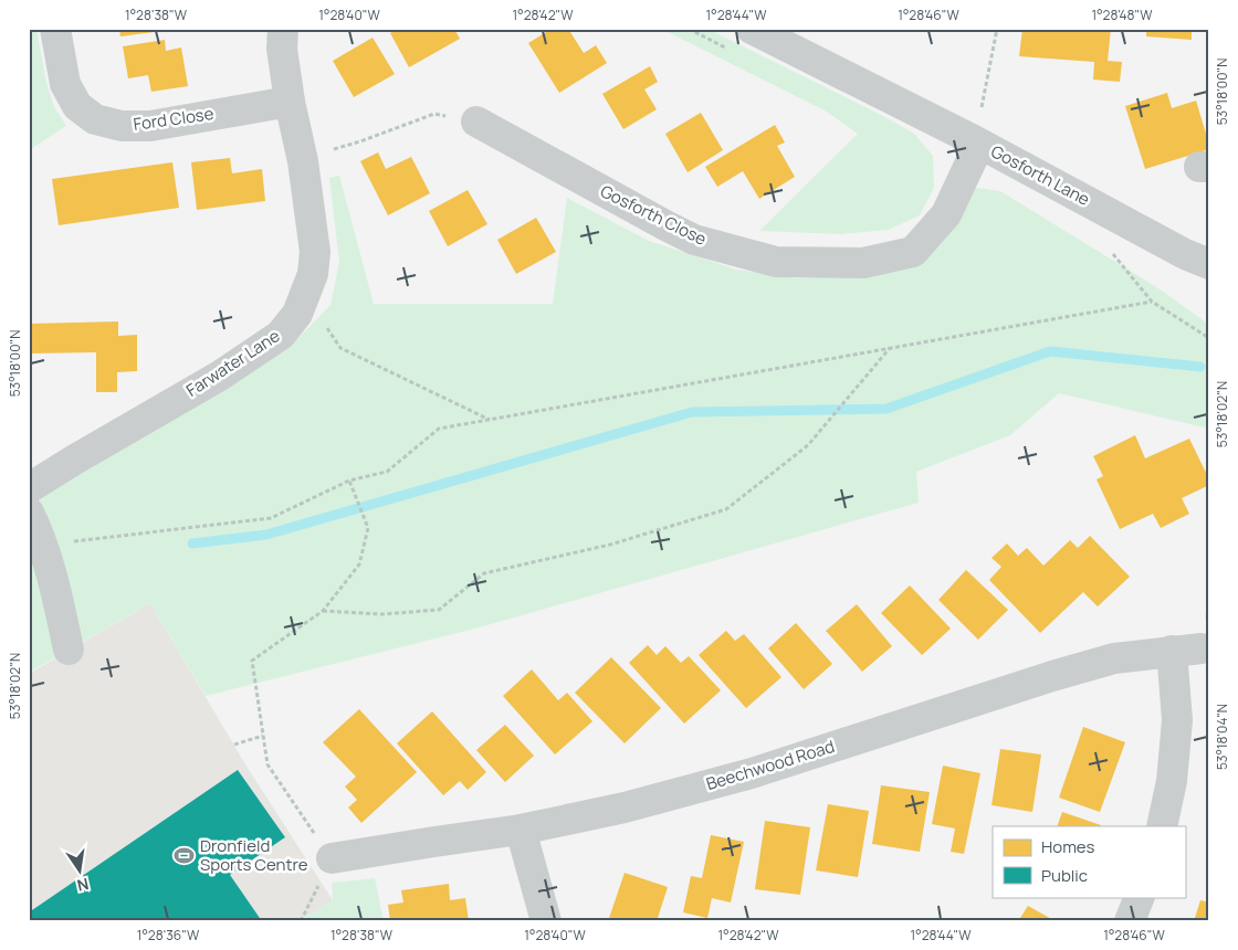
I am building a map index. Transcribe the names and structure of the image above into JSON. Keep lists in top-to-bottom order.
{
  "streets": {
    "street": [
      "Ford Close",
      "Gosforth Lane",
      "Gosforth Close",
      "Farwater Lane",
      "Beechwood Road"
    ]
  },
  "crossings": [
    ["Ford Close", "Farwater Lane"],
    ["Gosforth Lane", "Gosforth Close"]
  ],
  "places": {
    "sports": ["Dronfield Sports Centre"]
  },
  "legend": ["Homes", "Public"],
  "north": "bottom",
  "coordinates": [
    "1°28'38\"W",
    "1°28'40\"W",
    "1°28'42\"W",
    "1°28'44\"W",
    "1°28'46\"W",
    "1°28'48\"W",
    "53°18'00\"N",
    "53°18'02\"N",
    "53°18'04\"N",
    "1°28'36\"W"
  ]
}
